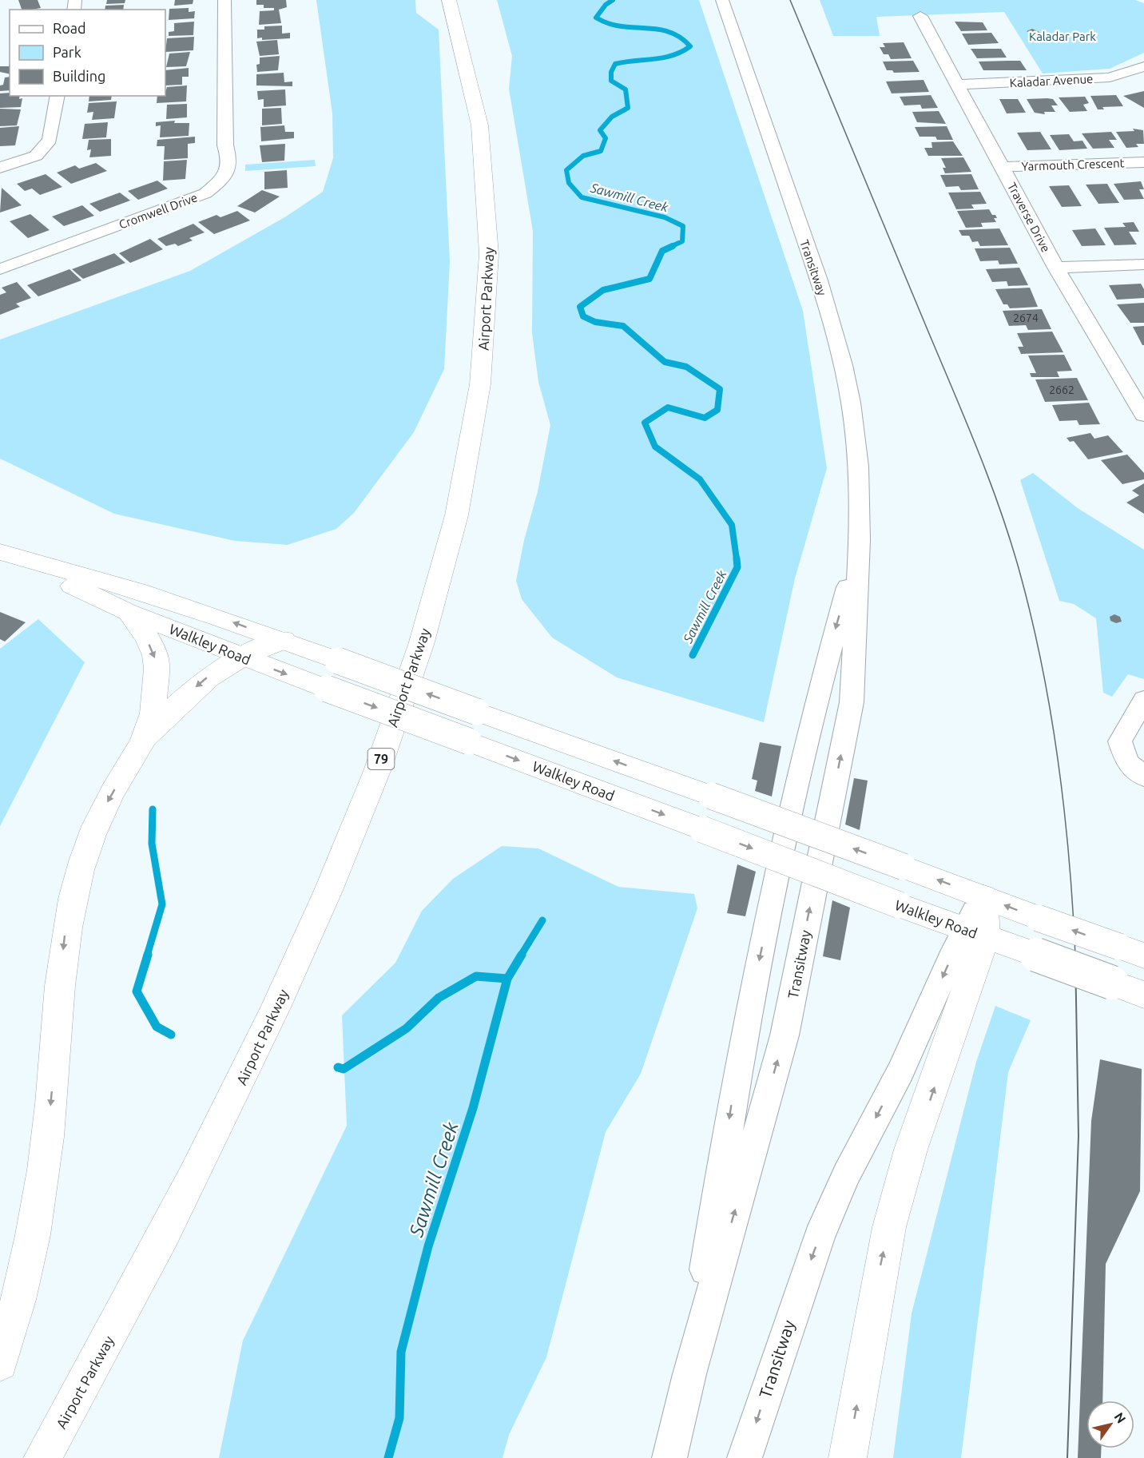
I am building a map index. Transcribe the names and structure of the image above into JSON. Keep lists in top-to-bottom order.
{
  "streets": {
    "main road": ["Airport Parkway", "Walkley Road", "79"],
    "street": [
      "Kaladar Avenue",
      "Yarmouth Crescent",
      "Cromwell Drive",
      "Traverse Drive",
      "Transitway"
    ]
  },
  "crossings": [
    ["Kaladar Avenue", "Traverse Drive"],
    ["Yarmouth Crescent", "Traverse Drive"],
    ["Transitway", "Walkley Road"]
  ],
  "water": ["Sawmill Creek"],
  "parks": ["Kaladar Park"],
  "house_numbers": ["2674", "2662"],
  "legend": ["Road", "Park", "Building"],
  "north": "top right"
}
